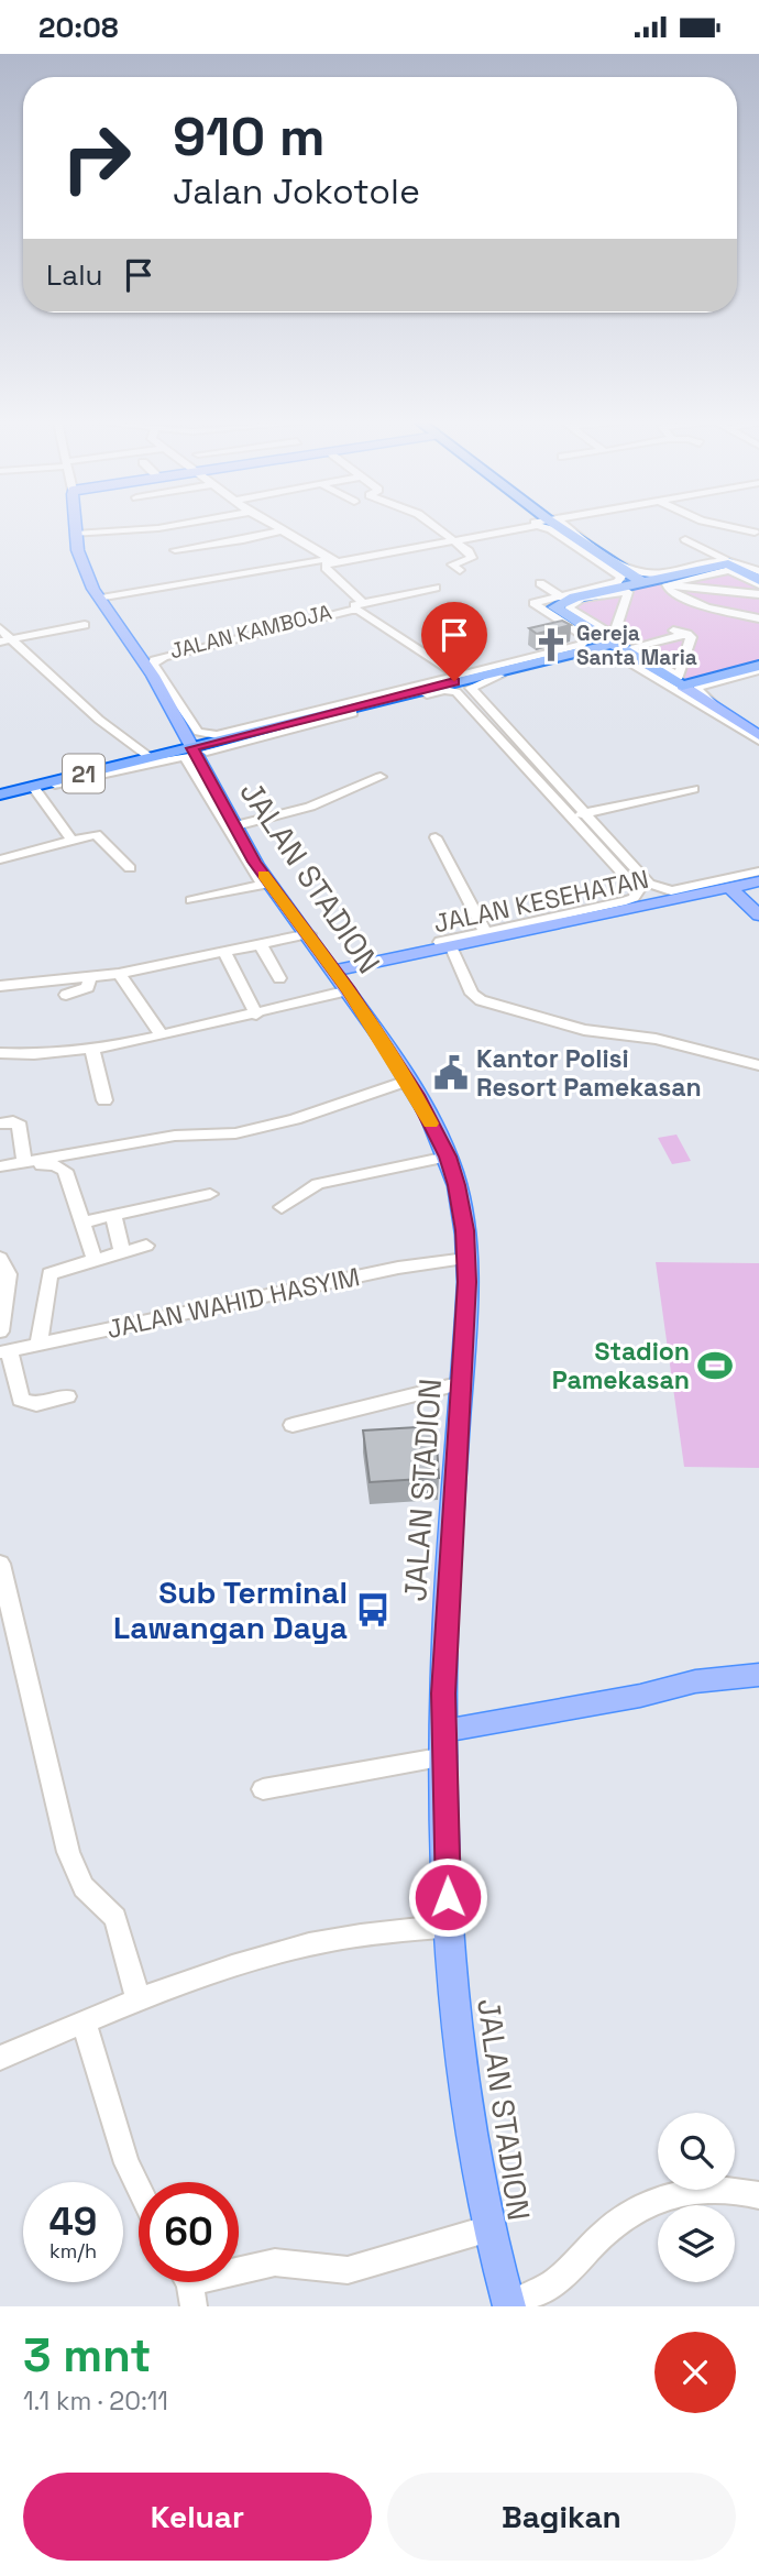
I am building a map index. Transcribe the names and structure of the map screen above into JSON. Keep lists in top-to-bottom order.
{
  "streets": {
    "highway": ["21"],
    "main road": ["JALAN STADION", "JALAN KESEHATAN"],
    "street": ["JALAN KAMBOJA", "JALAN WAHID HASYIM"]
  },
  "crossings": [
    ["JALAN KAMBOJA", "JALAN STADION"],
    ["21", "JALAN STADION"],
    ["JALAN STADION", "JALAN KESEHATAN"],
    ["JALAN STADION", "JALAN WAHID HASYIM"]
  ],
  "places": {
    "church": ["Gereja Santa Maria"],
    "public building": ["Kantor Polisi Resort Pamekasan"],
    "sports": ["Stadion Pamekasan"],
    "bus stop": ["Sub Terminal Lawangan Daya"]
  },
  "page": {
    "status": "20:08",
    "turn": ["910 m", "Jalan Jokotole"],
    "then": "Lalu",
    "speed": "49 km/h",
    "limit": "60",
    "heading": ["3 mnt", "1.1 km · 20:11"],
    "buttons": ["Keluar", "Bagikan"]
  }
}
